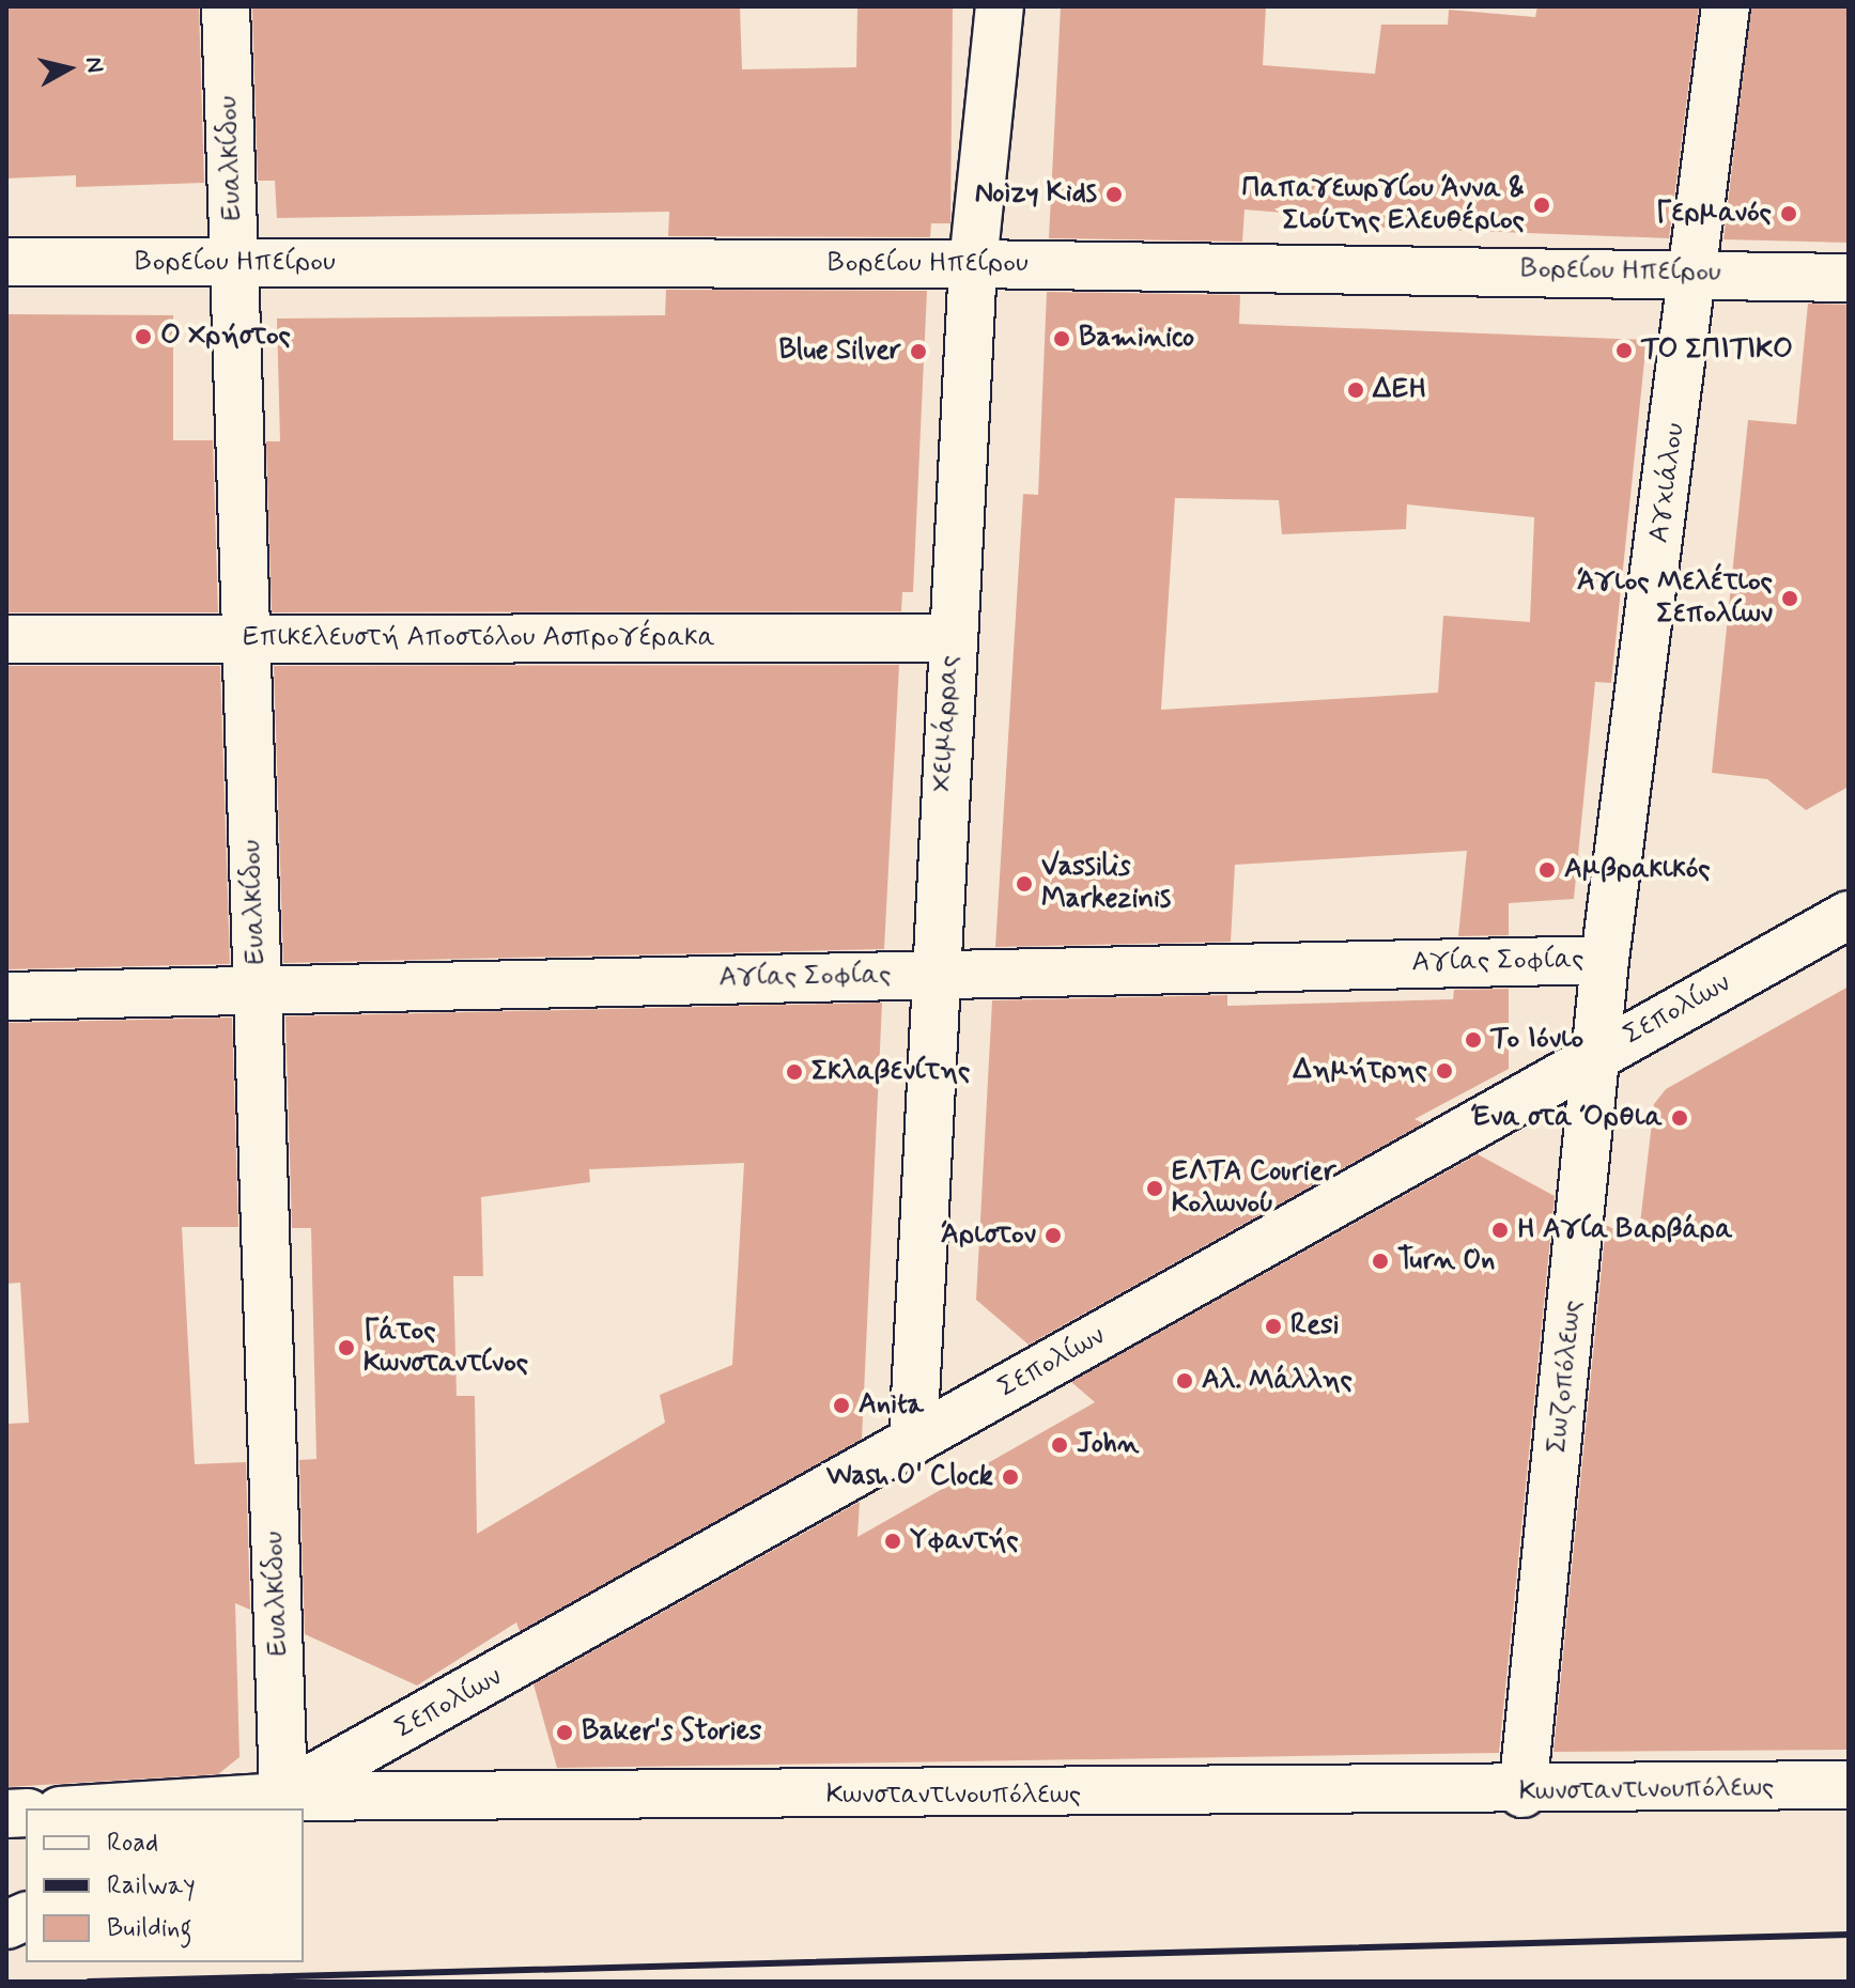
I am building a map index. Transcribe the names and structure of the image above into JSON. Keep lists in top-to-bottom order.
{
  "streets": {
    "street": [
      "Ευαλκίδου",
      "Βορείου Ηπείρου",
      "Αγχιάλου",
      "Επικελευστή Αποστόλου Ασπρογέρακα",
      "Χειμάρρας",
      "Αγίας Σοφίας",
      "Σεπολίων",
      "Σωζοπόλεως",
      "Κωνσταντινουπόλεως"
    ]
  },
  "crossings": [
    ["Ευαλκίδου", "Βορείου Ηπείρου"],
    ["Ευαλκίδου", "Επικελευστή Αποστόλου Ασπρογέρακα"],
    ["Ευαλκίδου", "Αγίας Σοφίας"],
    ["Ευαλκίδου", "Σεπολίων"],
    ["Ευαλκίδου", "Κωνσταντινουπόλεως"],
    ["Βορείου Ηπείρου", "Αγχιάλου"],
    ["Βορείου Ηπείρου", "Χειμάρρας"],
    ["Αγχιάλου", "Αγίας Σοφίας"],
    ["Αγχιάλου", "Σωζοπόλεως"],
    ["Επικελευστή Αποστόλου Ασπρογέρακα", "Χειμάρρας"],
    ["Χειμάρρας", "Αγίας Σοφίας"],
    ["Χειμάρρας", "Σεπολίων"],
    ["Αγίας Σοφίας", "Σωζοπόλεως"],
    ["Σεπολίων", "Σωζοπόλεως"],
    ["Σεπολίων", "Κωνσταντινουπόλεως"],
    ["Σωζοπόλεως", "Κωνσταντινουπόλεως"]
  ],
  "places": [
    "Noizy Kids",
    "Παπαγεωργίου Άννα & Σιούτης Ελευθέριος",
    "Γερμανός",
    "Ο Χρήστος",
    "Baminico",
    "ΤΟ ΣΠΙΤΙΚΟ",
    "Blue Silver",
    "ΔΕΗ",
    "Άγιος Μελέτιος Σεπολίων",
    "Αμβρακικός",
    "Vassilis Markezinis",
    "Το Ιόνιο",
    "Δημήτρης",
    "Σκλαβενίτης",
    "Ένα στα Όρθια",
    "ΕΛΤΑ Courier Κολωνού",
    "Η Αγία Βαρβάρα",
    "Άριστον",
    "Turn On",
    "Resi",
    "Γάτος Κωνσταντίνος",
    "Αλ. Μάλλης",
    "Anita",
    "John",
    "Wash O' Clock",
    "Υφαντής",
    "Baker's Stories"
  ],
  "legend": ["Road", "Railway", "Building"],
  "north": "right"
}
